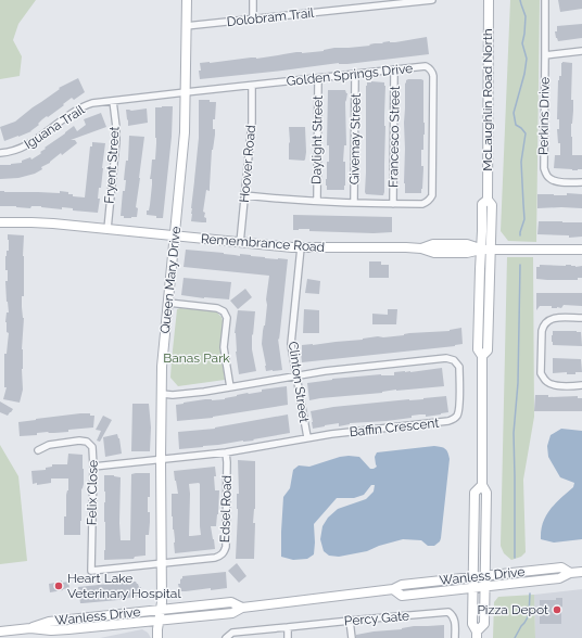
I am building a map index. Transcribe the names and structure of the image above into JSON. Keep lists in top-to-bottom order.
{
  "streets": {
    "main road": [
      "McLaughlin Road North",
      "Remembrance Road",
      "Queen Mary Drive",
      "Wanless Drive"
    ],
    "street": [
      "Dolobram Trail",
      "Golden Springs Drive",
      "Perkins Drive",
      "Iguana Trail",
      "Francesco Street",
      "Givemay Street",
      "Daylight Street",
      "Hoover Road",
      "Fryent Street",
      "Clinton Street",
      "Baffin Crescent",
      "Felix Close",
      "Edsel Road",
      "Percy Gate"
    ]
  },
  "crossings": [
    ["Dolobram Trail", "Queen Mary Drive"],
    ["Golden Springs Drive", "Iguana Trail"],
    ["Golden Springs Drive", "Francesco Street"],
    ["Golden Springs Drive", "Givemay Street"],
    ["Golden Springs Drive", "Daylight Street"],
    ["Golden Springs Drive", "Hoover Road"],
    ["Golden Springs Drive", "Queen Mary Drive"],
    ["McLaughlin Road North", "Remembrance Road"],
    ["McLaughlin Road North", "Wanless Drive"],
    ["Iguana Trail", "Fryent Street"],
    ["Iguana Trail", "Queen Mary Drive"],
    ["Hoover Road", "Remembrance Road"],
    ["Fryent Street", "Remembrance Road"],
    ["Remembrance Road", "Queen Mary Drive"],
    ["Remembrance Road", "Clinton Street"],
    ["Queen Mary Drive", "Baffin Crescent"],
    ["Queen Mary Drive", "Felix Close"],
    ["Queen Mary Drive", "Edsel Road"],
    ["Queen Mary Drive", "Wanless Drive"],
    ["Clinton Street", "Baffin Crescent"],
    ["Baffin Crescent", "Felix Close"],
    ["Baffin Crescent", "Edsel Road"],
    ["Felix Close", "Edsel Road"]
  ],
  "parks": ["Banas Park"],
  "places": ["Heart Lake Veterinary Hospital", "Pizza Depot"]
}
